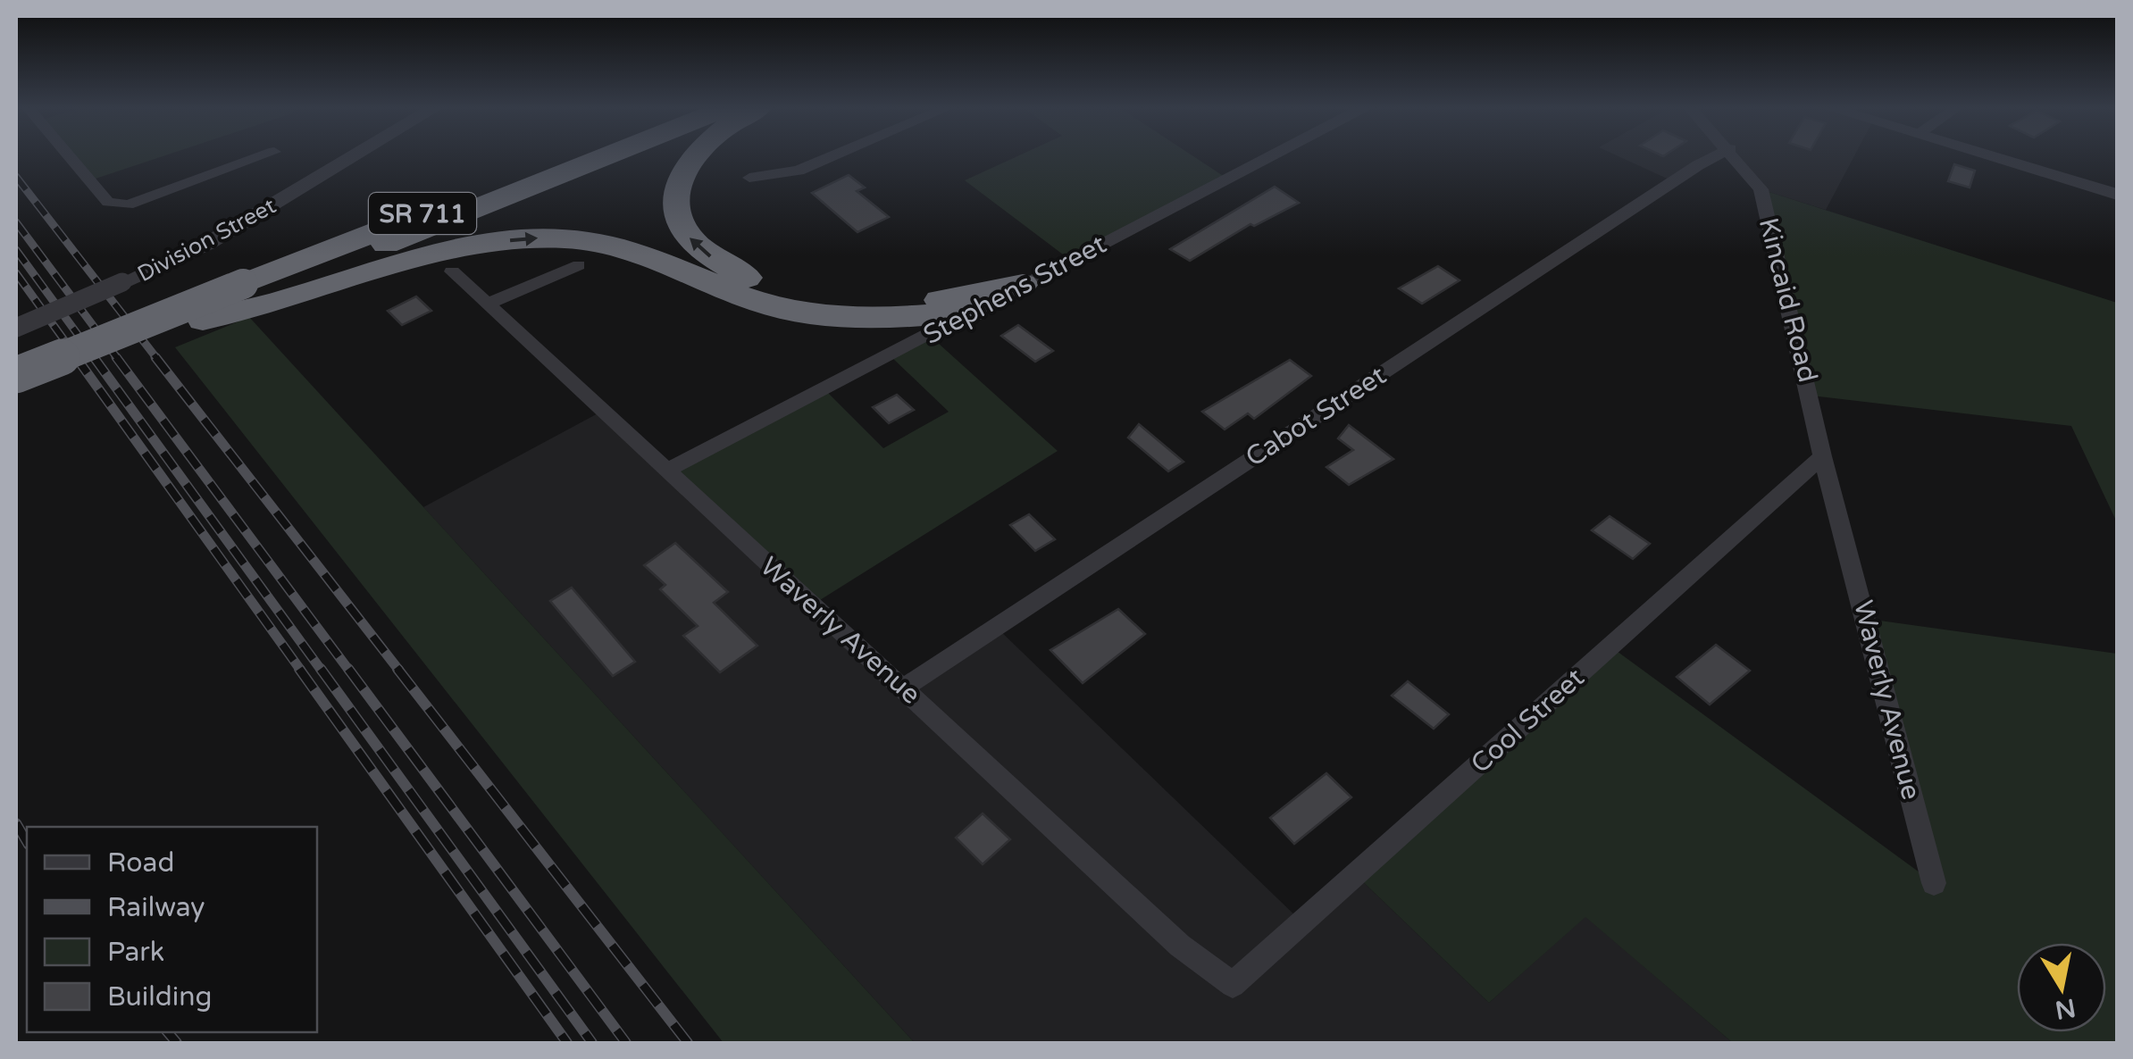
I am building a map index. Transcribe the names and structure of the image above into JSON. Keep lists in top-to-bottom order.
{
  "streets": {
    "highway": ["SR 711"],
    "street": [
      "Division Street",
      "Stephens Street",
      "Kincaid Road",
      "Cabot Street",
      "Waverly Avenue",
      "Cool Street"
    ]
  },
  "crossings": [
    ["Stephens Street", "Waverly Avenue"],
    ["Kincaid Road", "Waverly Avenue"],
    ["Kincaid Road", "Cool Street"],
    ["Cabot Street", "Waverly Avenue"],
    ["Waverly Avenue", "Cool Street"]
  ],
  "legend": [
    "Road",
    "Railway",
    "Park",
    "Building"
  ],
  "north": "bottom"
}
